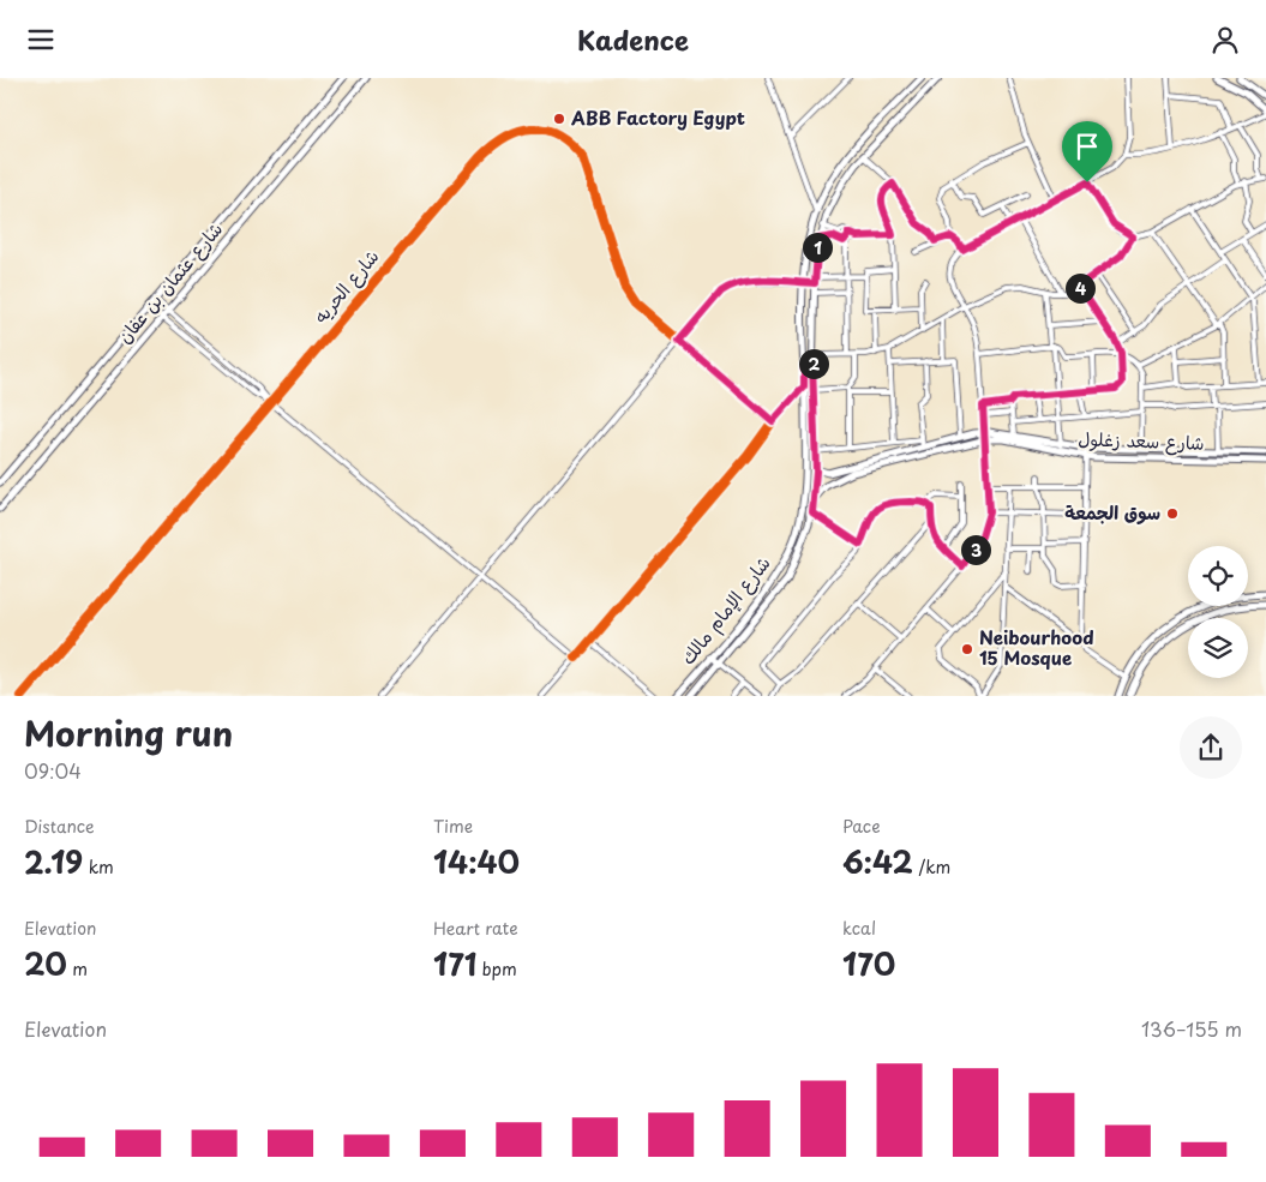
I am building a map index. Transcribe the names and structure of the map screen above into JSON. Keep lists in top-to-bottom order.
{
  "streets": {
    "street": [
      "شارع عثمان بن عفان",
      "شارع الحريه",
      "شارع سعد زغلول",
      "شارع الإمام مالك"
    ]
  },
  "crossings": [
    ["شارع سعد زغلول", "شارع الإمام مالك"]
  ],
  "places": ["ABB Factory Egypt", "سوق الجمعة", "Neibourhood 15 Mosque"],
  "page": {
    "header": "Kadence",
    "pins": [
      "1",
      "4",
      "2",
      "3"
    ],
    "heading": ["Morning run", "09:04"],
    "stats": [
      ["Distance", "2.19 km"],
      ["Time", "14:40"],
      ["Pace", "6:42 /km"],
      ["Elevation", "20 m"],
      ["Heart rate", "171 bpm"],
      ["kcal", "170"]
    ],
    "chart": ["Elevation", "136–155 m"]
  }
}
